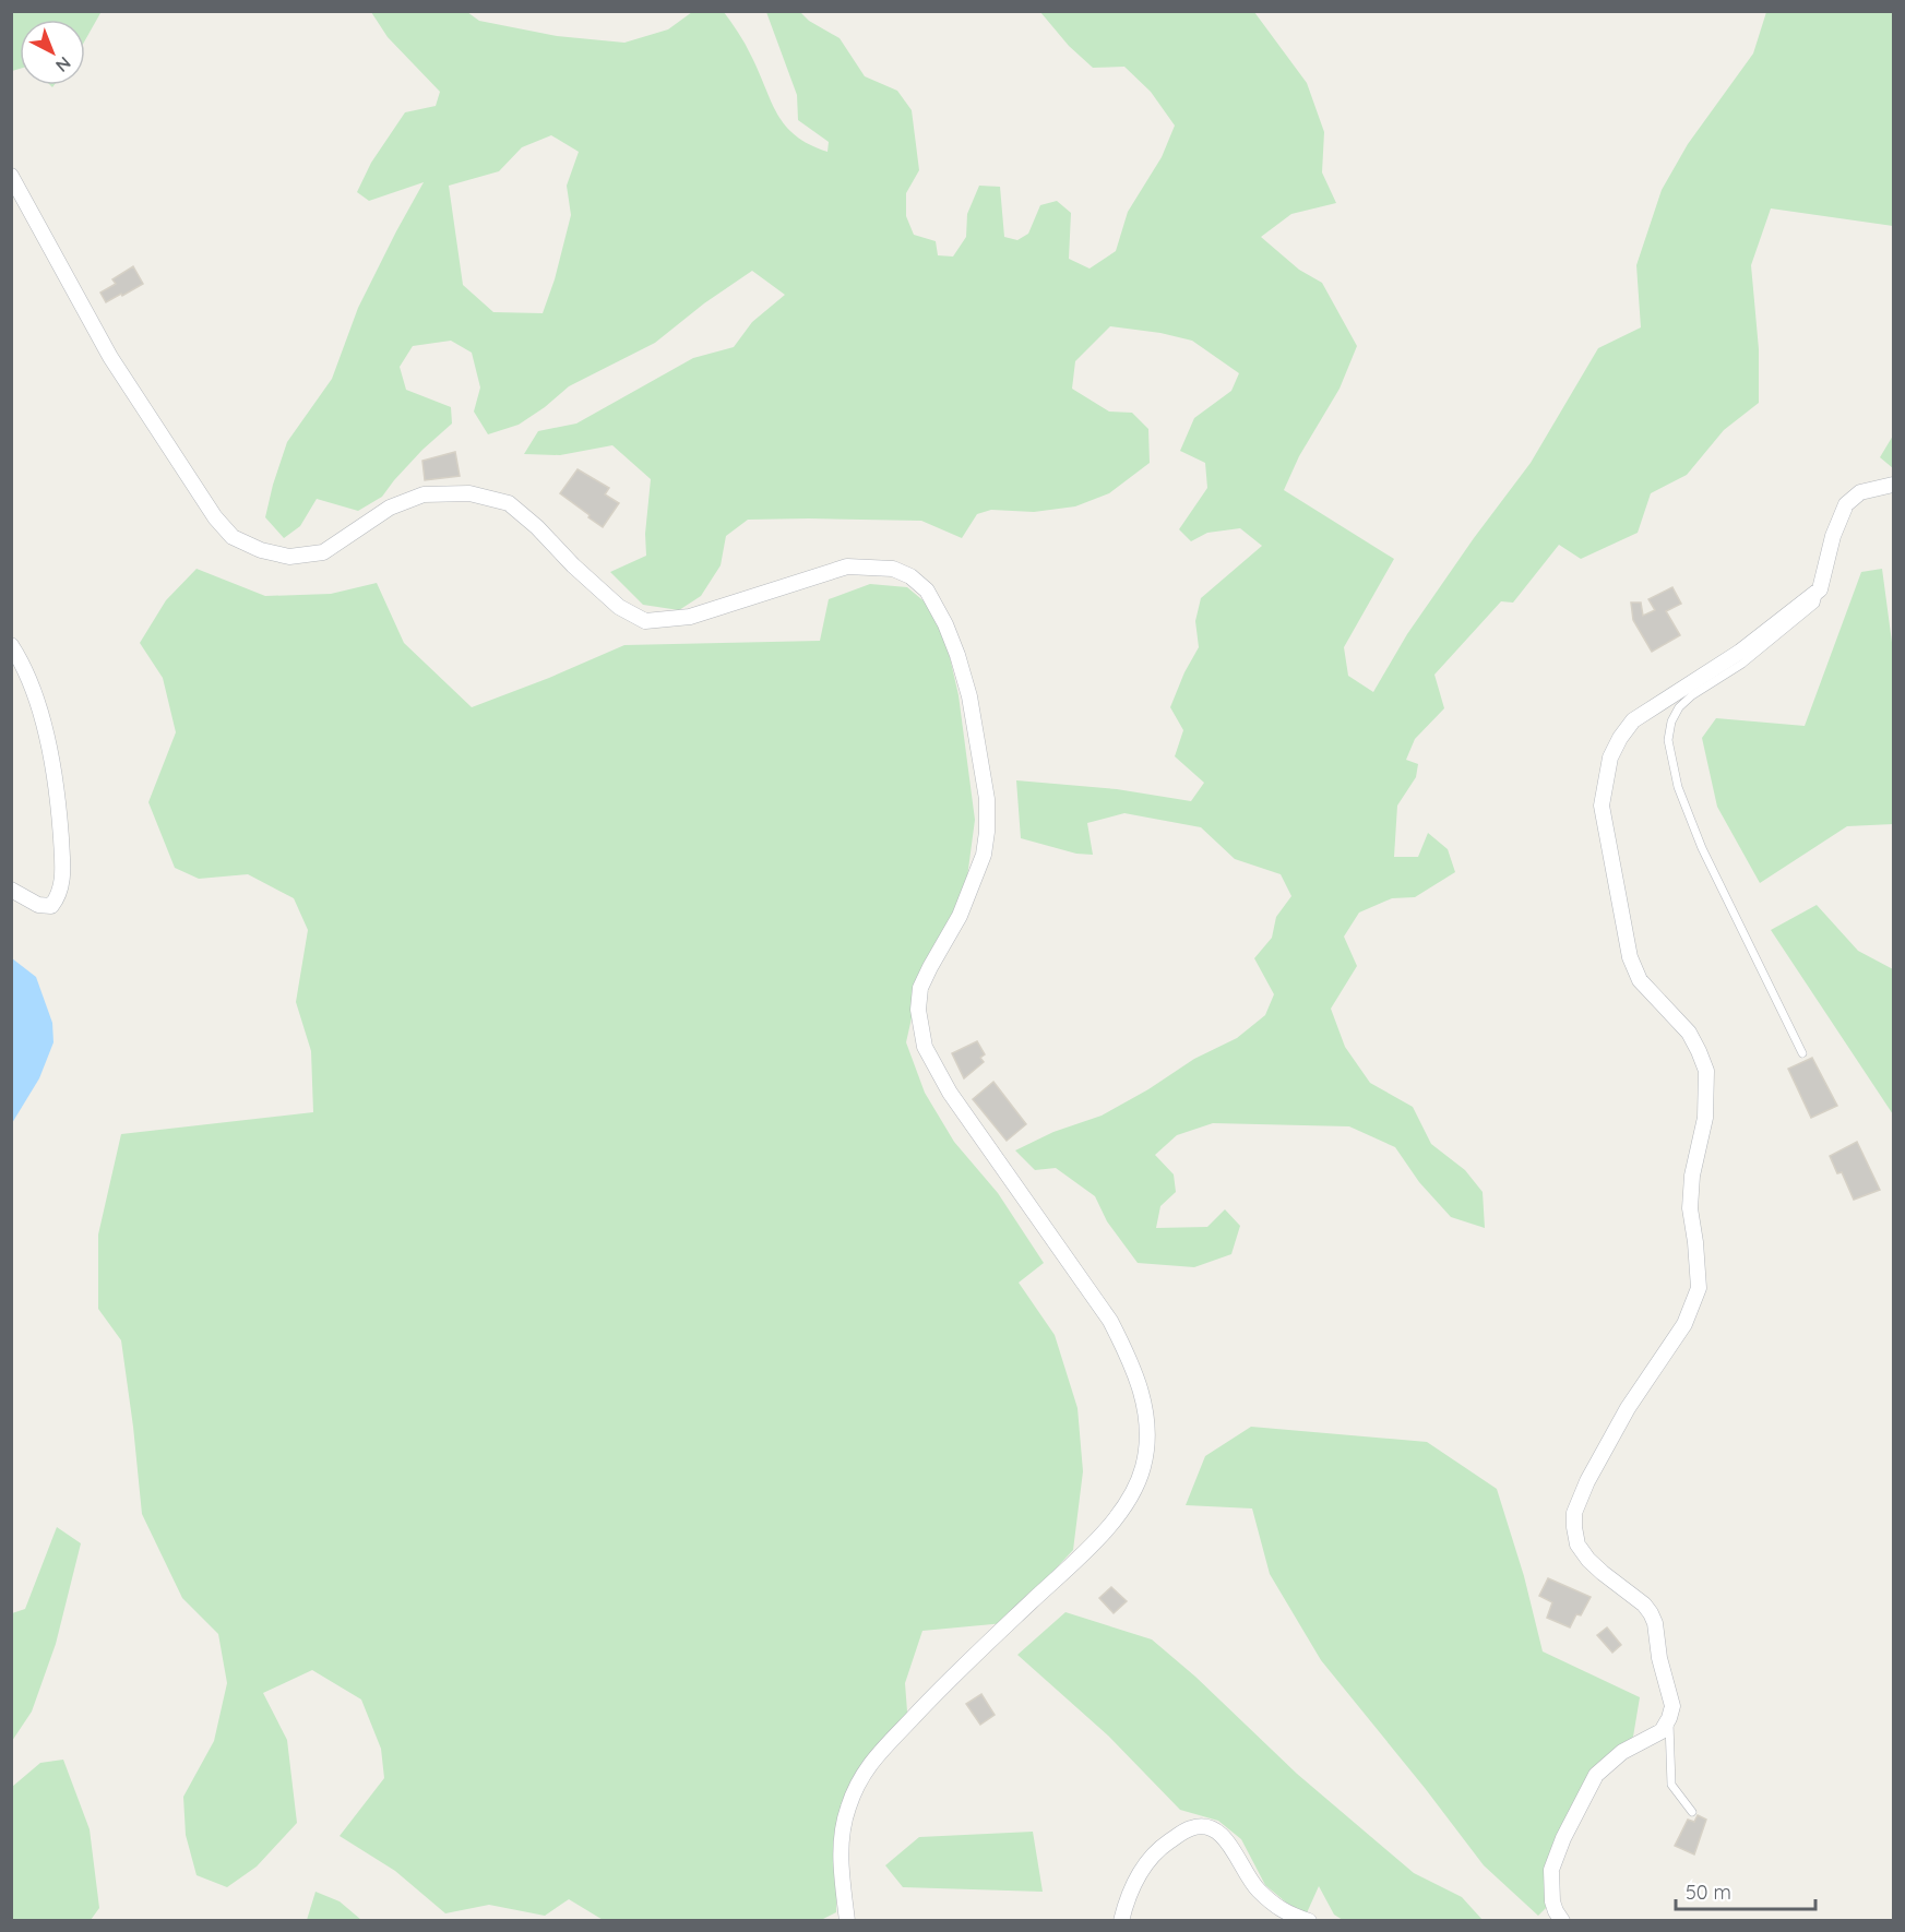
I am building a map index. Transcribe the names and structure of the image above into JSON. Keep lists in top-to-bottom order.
{
  "scale_bar": "50 m",
  "north": "bottom right"
}
